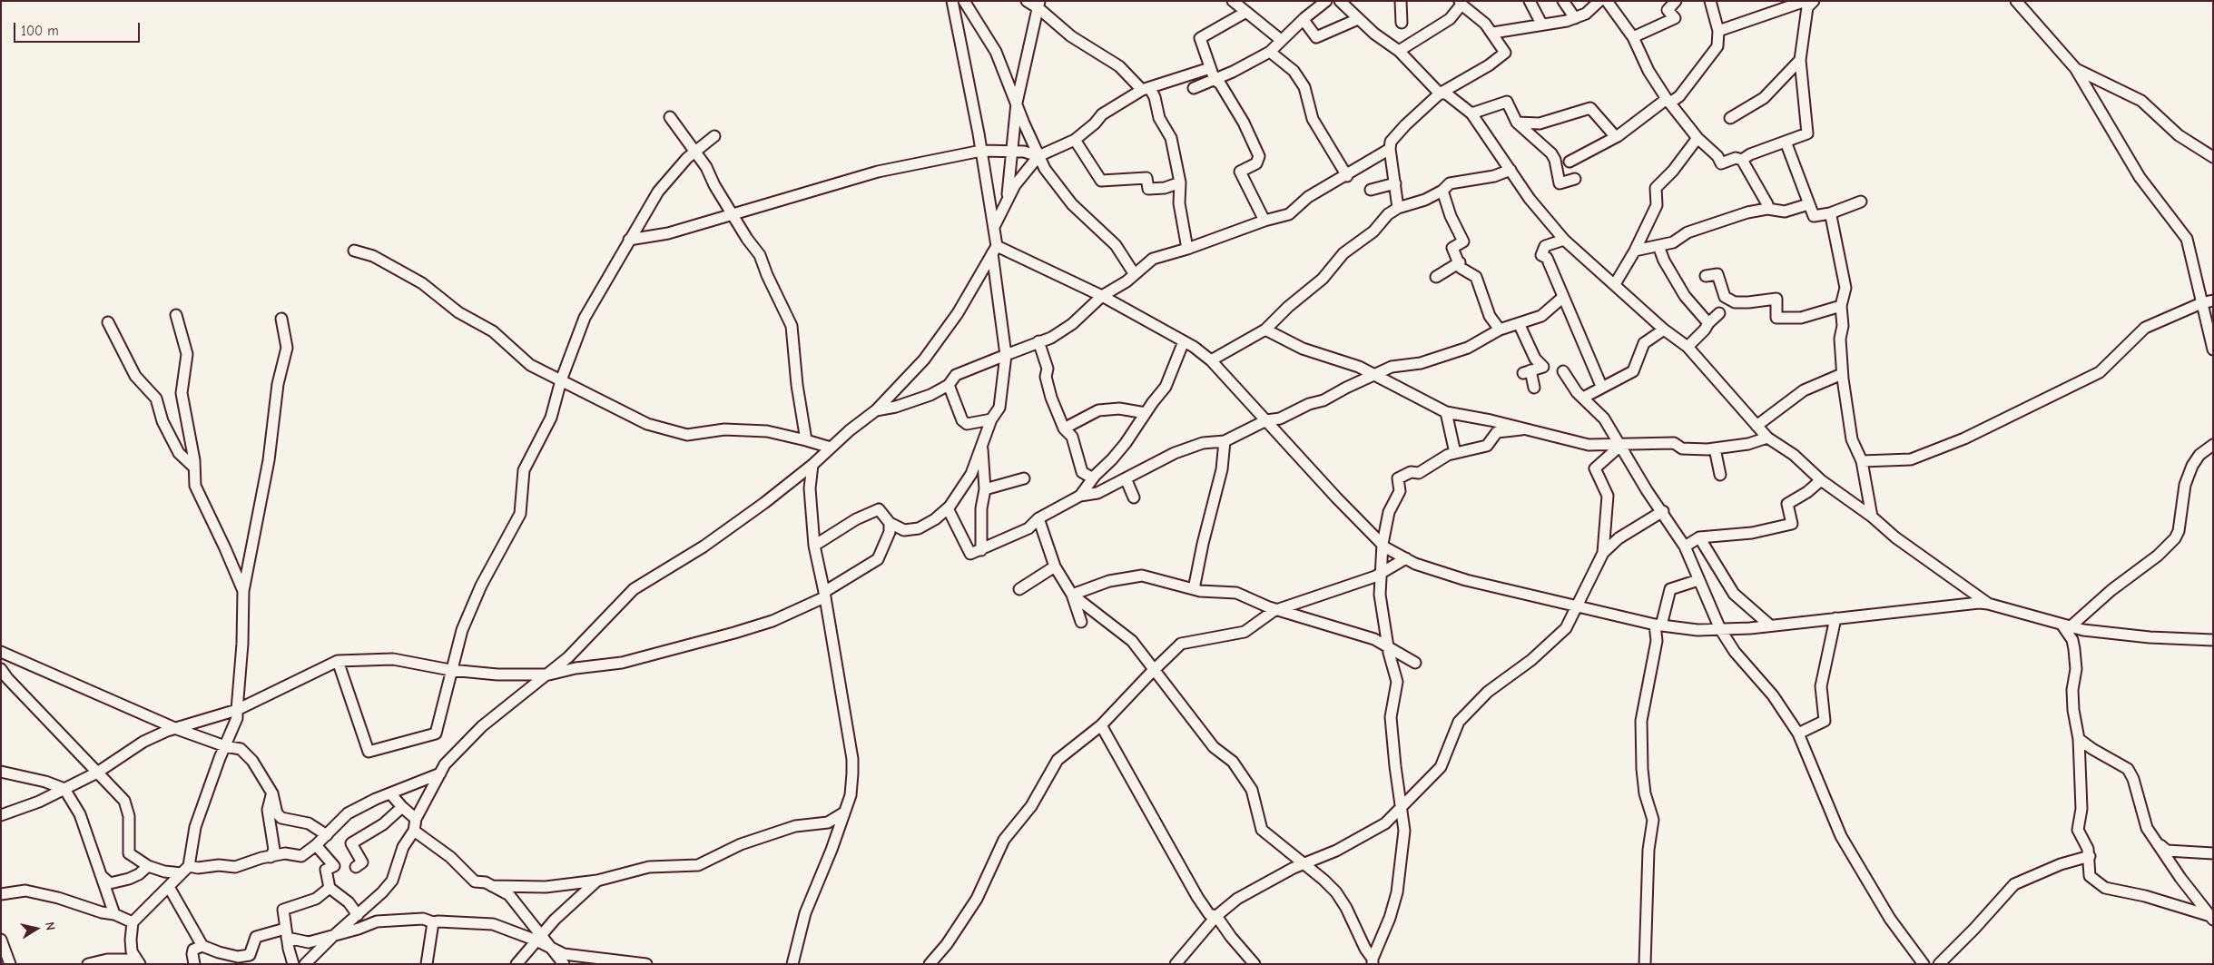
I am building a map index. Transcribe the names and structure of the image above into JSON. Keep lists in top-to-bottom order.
{
  "scale_bar": "100 m",
  "north": "right"
}
